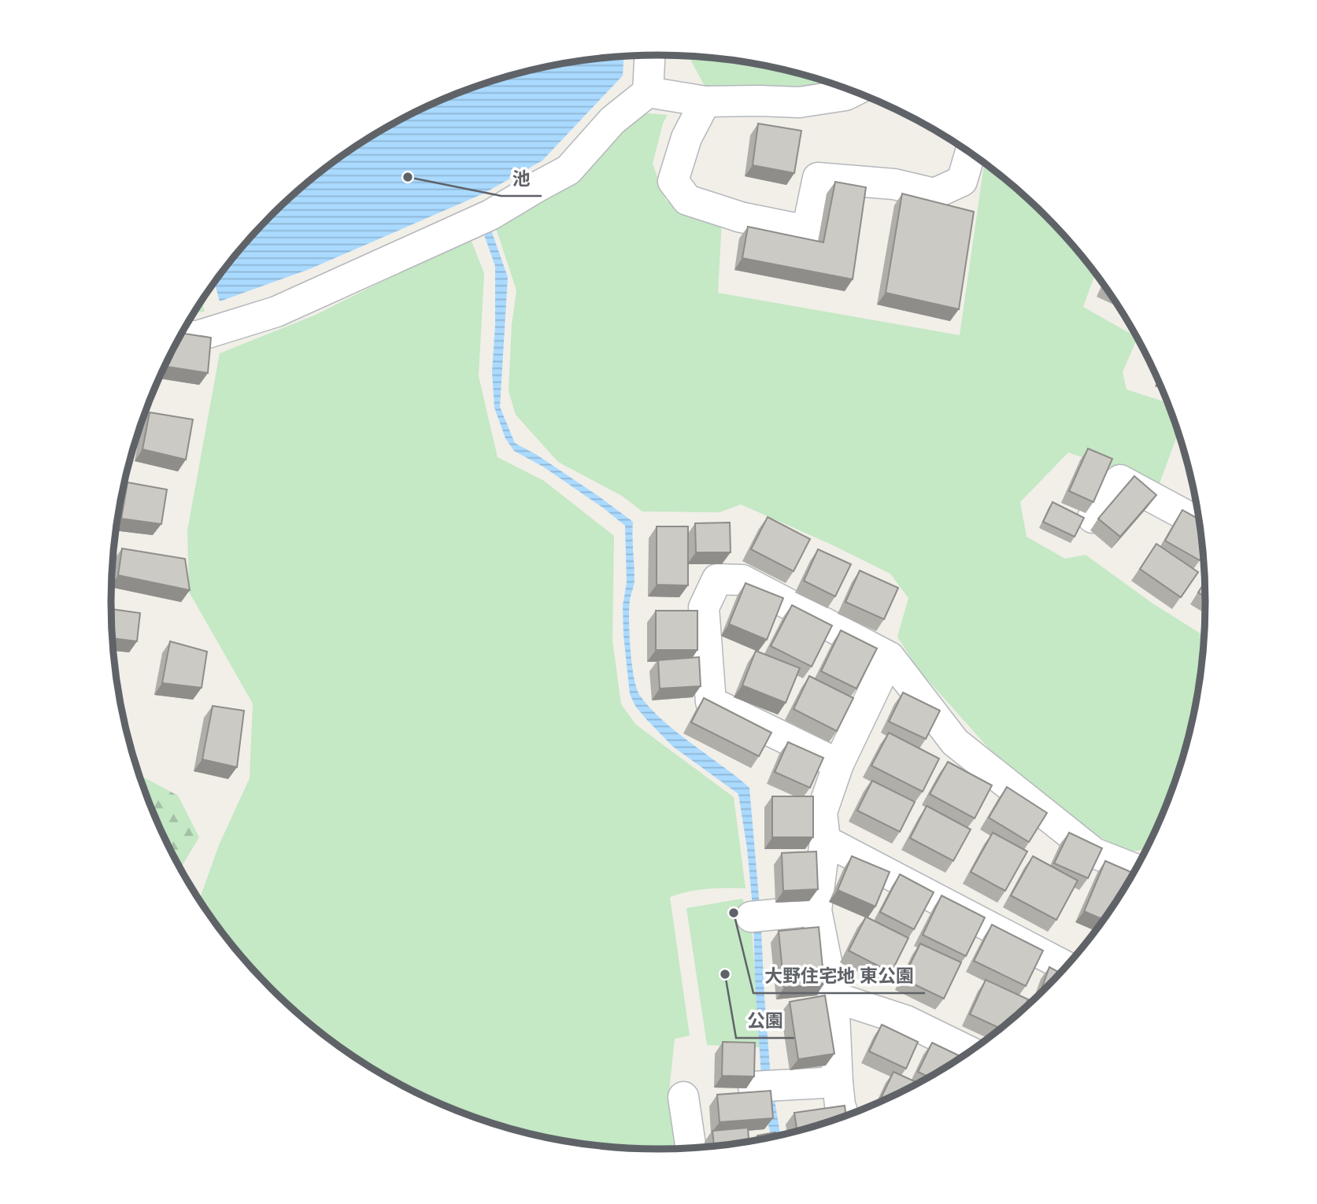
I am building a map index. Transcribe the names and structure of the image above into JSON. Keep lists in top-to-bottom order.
{
  "places": ["池", "大野住宅地 東公園", "公園"]
}
